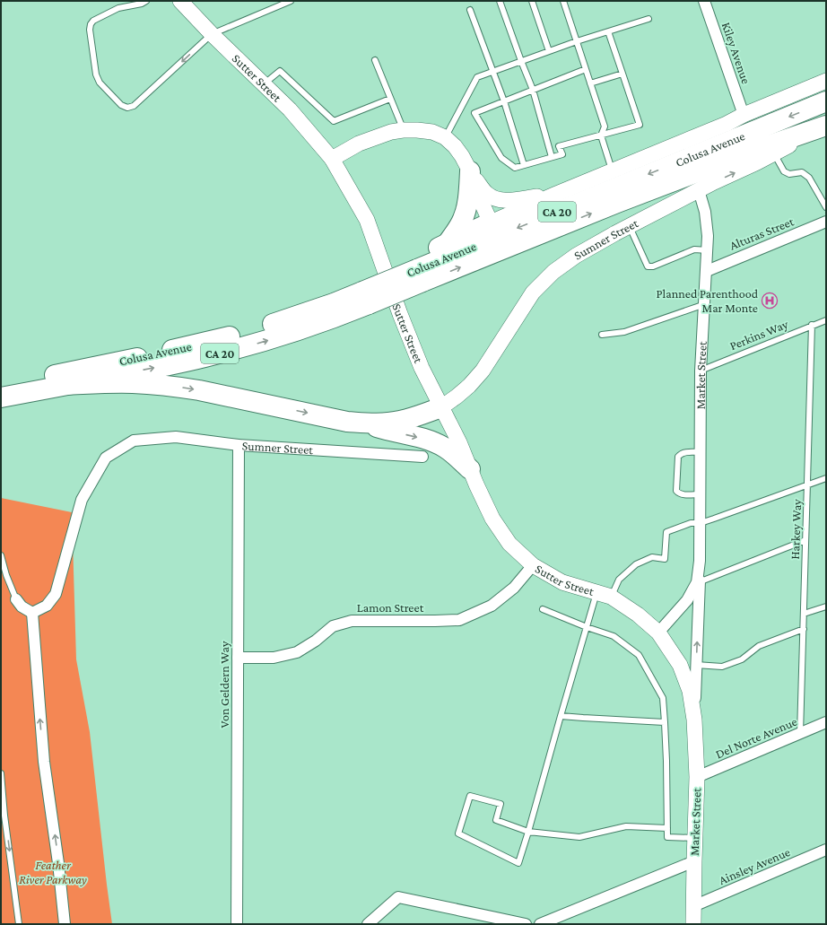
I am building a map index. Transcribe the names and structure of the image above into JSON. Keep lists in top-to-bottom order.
{
  "streets": {
    "highway": ["Colusa Avenue", "CA 20"],
    "main road": ["Sutter Street", "Sumner Street", "Market Street"],
    "street": [
      "Kiley Avenue",
      "Alturas Street",
      "Lamon Street",
      "Von Geldern Way",
      "Del Norte Avenue",
      "Ainsley Avenue"
    ],
    "lane": ["Perkins Way", "Harkey Way"]
  },
  "crossings": [
    ["Kiley Avenue", "Colusa Avenue"],
    ["Sutter Street", "Sumner Street"],
    ["Sutter Street", "Market Street"],
    ["Sutter Street", "Lamon Street"],
    ["Colusa Avenue", "CA 20"],
    ["Colusa Avenue", "Sumner Street"],
    ["Alturas Street", "Market Street"],
    ["Sumner Street", "Market Street"],
    ["Sumner Street", "Von Geldern Way"],
    ["Perkins Way", "Market Street"],
    ["Perkins Way", "Harkey Way"],
    ["Market Street", "Del Norte Avenue"],
    ["Market Street", "Ainsley Avenue"],
    ["Harkey Way", "Del Norte Avenue"],
    ["Lamon Street", "Von Geldern Way"]
  ],
  "parks": ["Feather River Parkway"],
  "places": {
    "hospital": ["Planned Parenthood Mar Monte"]
  }
}
